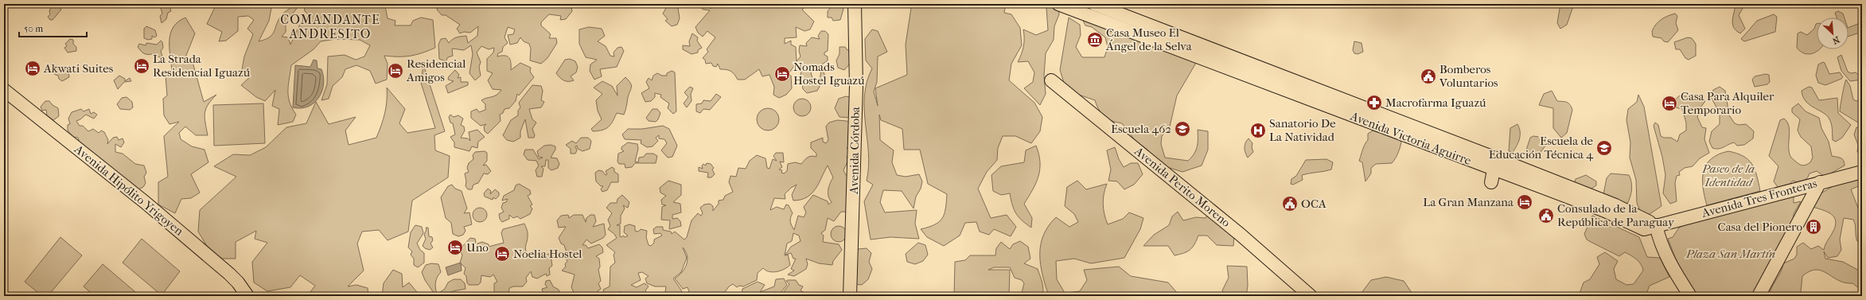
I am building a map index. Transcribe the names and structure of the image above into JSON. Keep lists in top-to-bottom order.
{
  "streets": {
    "main road": [
      "Avenida Victoria Aguirre",
      "Avenida Córdoba",
      "Avenida Perito Moreno",
      "Avenida Hipólito Yrigoyen",
      "Avenida Tres Fronteras"
    ]
  },
  "crossings": [
    ["Avenida Victoria Aguirre", "Avenida Tres Fronteras"]
  ],
  "districts": ["COMANDANTE ANDRESITO"],
  "parks": ["Paseo de la Identidad", "Plaza San Martín"],
  "places": {
    "museum": ["Casa Museo El Ángel de la Selva"],
    "hotel": [
      "La Strada Residencial Iguazú",
      "Akwati Suites",
      "Residencial Amigos",
      "Nomads Hostel Iguazú",
      "Casa Para Alquiler Temporario",
      "La Gran Manzana",
      "Uno",
      "Noelia Hostel"
    ],
    "public building": ["Bomberos Voluntarios", "OCA", "Consulado de la República de Paraguay"],
    "pharmacy": ["Macrofarma Iguazú"],
    "school or university": ["Escuela 462", "Escuela de Educación Técnica 4"],
    "hospital": ["Sanatorio De La Natividad"],
    "building": ["Casa del Pionero"]
  },
  "scale_bar": "50 m",
  "north": "bottom right"
}
